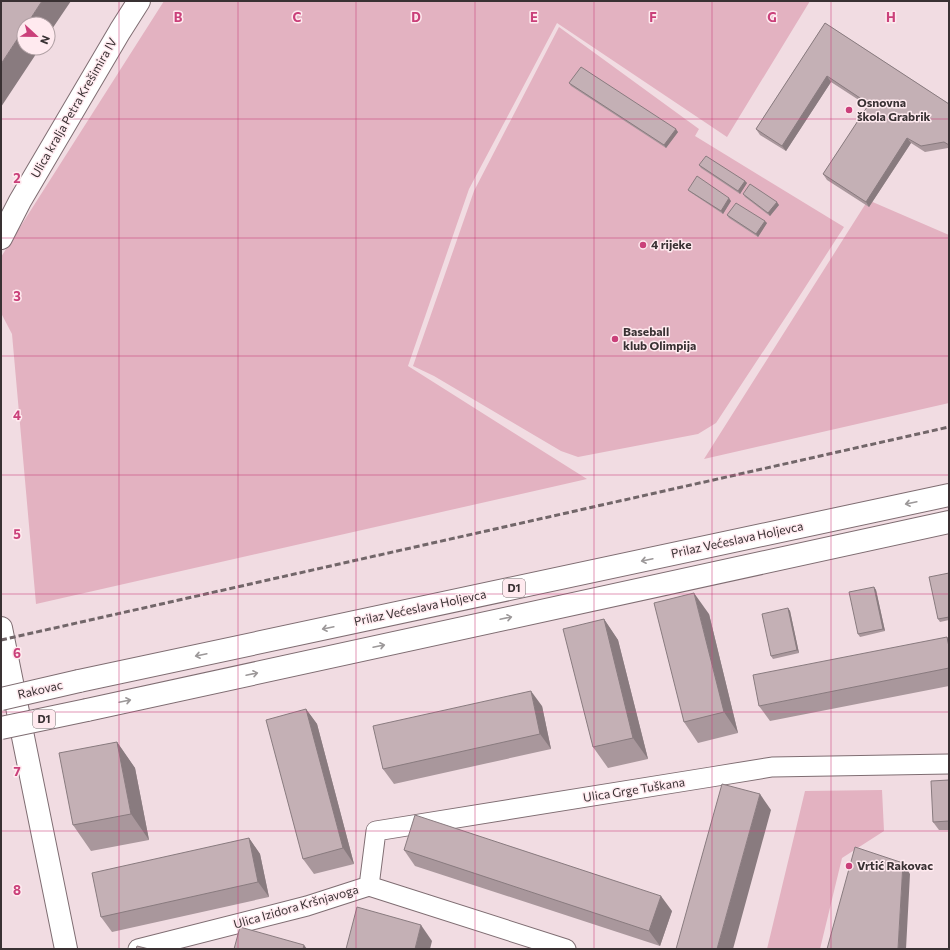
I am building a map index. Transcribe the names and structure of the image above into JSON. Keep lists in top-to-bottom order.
{
  "streets": {
    "main road": [
      "Ulica kralja Petra Krešimira IV",
      "Prilaz Većeslava Holjevca",
      "D1",
      "Rakovac"
    ],
    "street": ["Ulica Grge Tuškana", "Ulica Izidora Kršnjavoga"]
  },
  "crossings": [
    ["Prilaz Većeslava Holjevca", "Rakovac"],
    ["Ulica Grge Tuškana", "Ulica Izidora Kršnjavoga"]
  ],
  "places": [
    "Osnovna škola Grabrik",
    "4 rijeke",
    "Baseball klub Olimpija",
    "Vrtić Rakovac"
  ],
  "north": "right",
  "grid": {
    "columns": [
      "B",
      "C",
      "D",
      "E",
      "F",
      "G",
      "H"
    ],
    "rows": [
      "2",
      "3",
      "4",
      "5",
      "6",
      "7",
      "8"
    ]
  }
}
